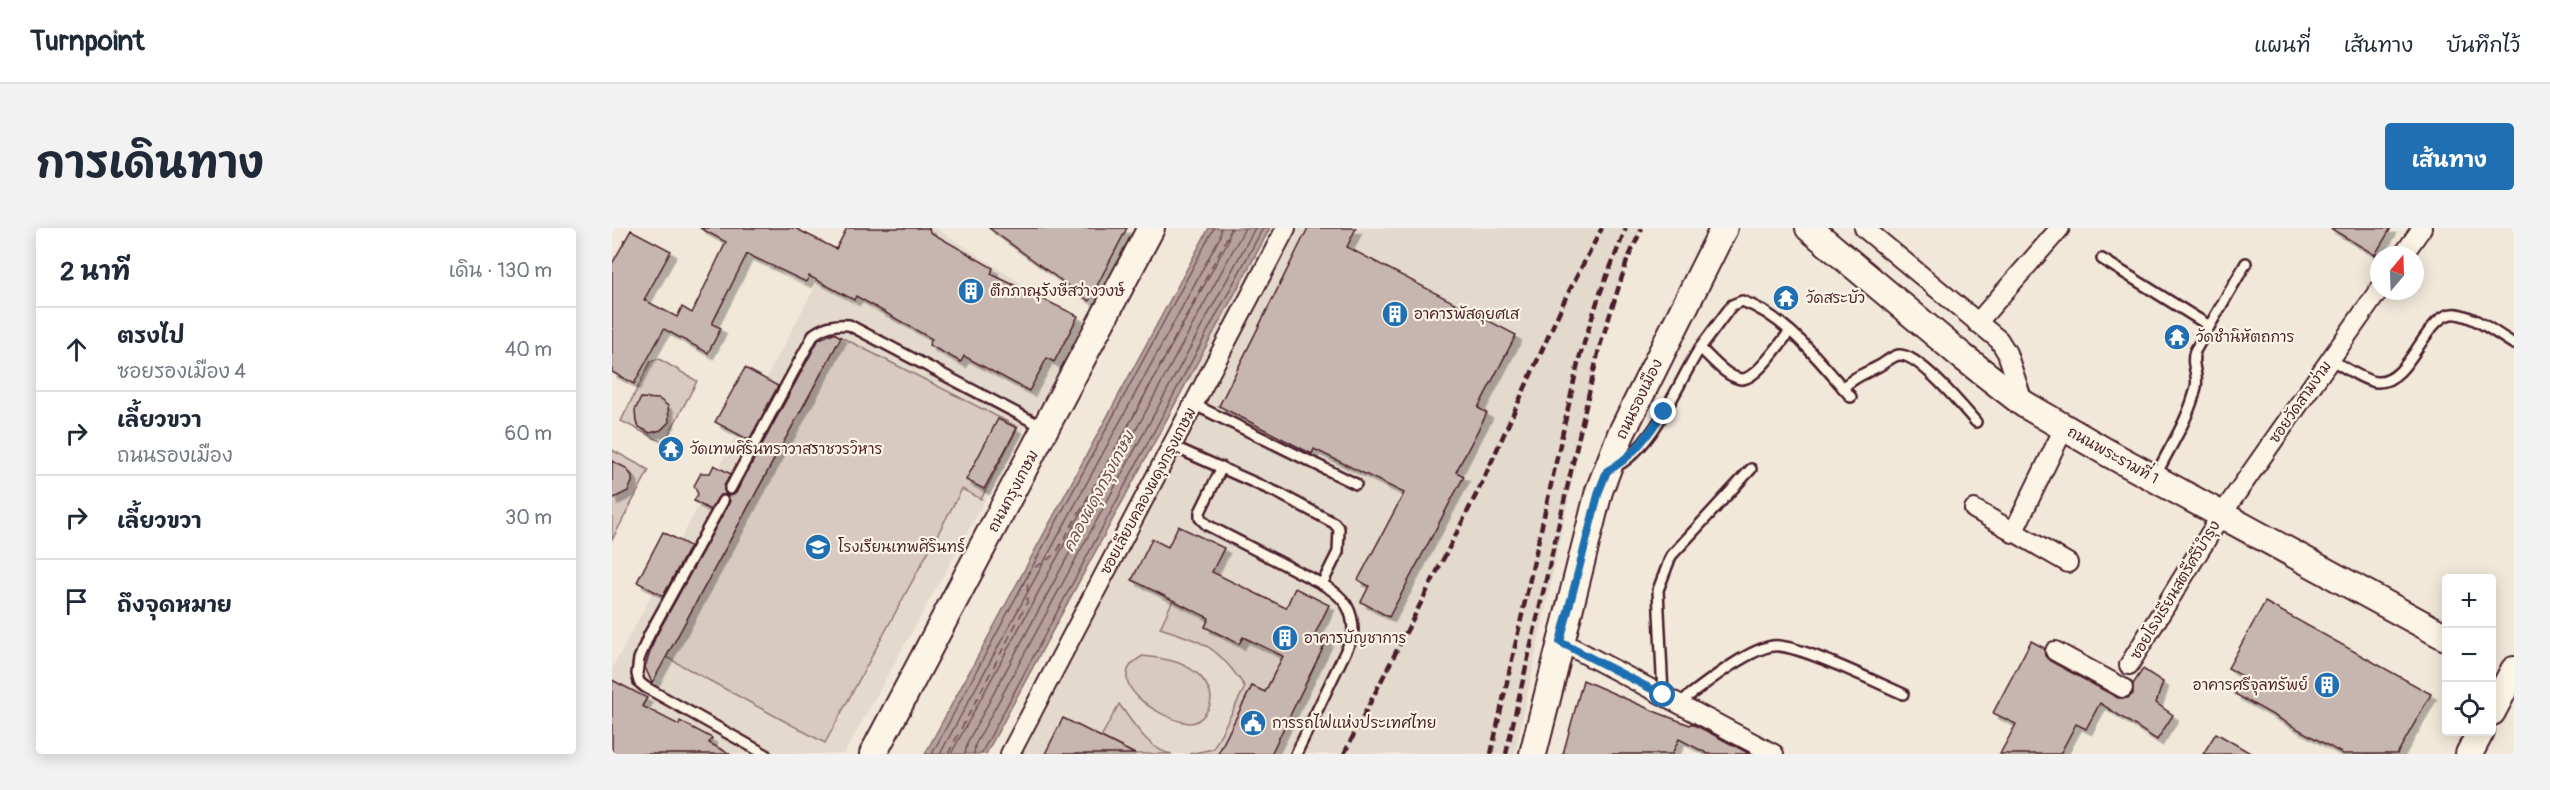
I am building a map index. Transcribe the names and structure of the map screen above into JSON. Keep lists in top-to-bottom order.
{
  "streets": {
    "main road": ["ถนนรองเมือง", "ถนนพระรามที่ 1", "ถนนกรุงเกษม"],
    "street": ["ซอยวัดสามง่าม", "ซอยเลียบคลองผดุงกรุงเกษม", "ซอยโรงเรียนสตรีศรีบำรุง"]
  },
  "crossings": [
    ["ซอยวัดสามง่าม", "ถนนพระรามที่ 1"],
    ["ซอยวัดสามง่าม", "ซอยโรงเรียนสตรีศรีบำรุง"],
    ["ถนนพระรามที่ 1", "ซอยโรงเรียนสตรีศรีบำรุง"]
  ],
  "water": ["คลองผดุงกรุงเกษม"],
  "places": {
    "building": [
      "ตึกภาณุรังษีสว่างวงษ์",
      "อาคารพัสดุยศเส",
      "อาคารบัญชาการ",
      "อาคารศรีจุลทรัพย์"
    ],
    "temple": ["วัดสระบัว", "วัดชำนิหัตถการ", "วัดเทพศิรินทราวาสราชวรวิหาร"],
    "school or university": ["โรงเรียนเทพศิรินทร์"],
    "public building": ["การรถไฟแห่งประเทศไทย"]
  },
  "north": "top",
  "page": {
    "header": "Turnpoint",
    "nav": ["แผนที่", "เส้นทาง", "บันทึกไว้"],
    "title": "การเดินทาง",
    "buttons": "เส้นทาง",
    "heading": ["2 นาที", "เดิน · 130 m"],
    "list": [
      ["ตรงไป", "ซอยรองเมือง 4", "40 m"],
      ["เลี้ยวขวา", "ถนนรองเมือง", "60 m"],
      ["เลี้ยวขวา", "30 m"],
      "ถึงจุดหมาย"
    ],
    "map_buttons": ["+", "−"]
  }
}
